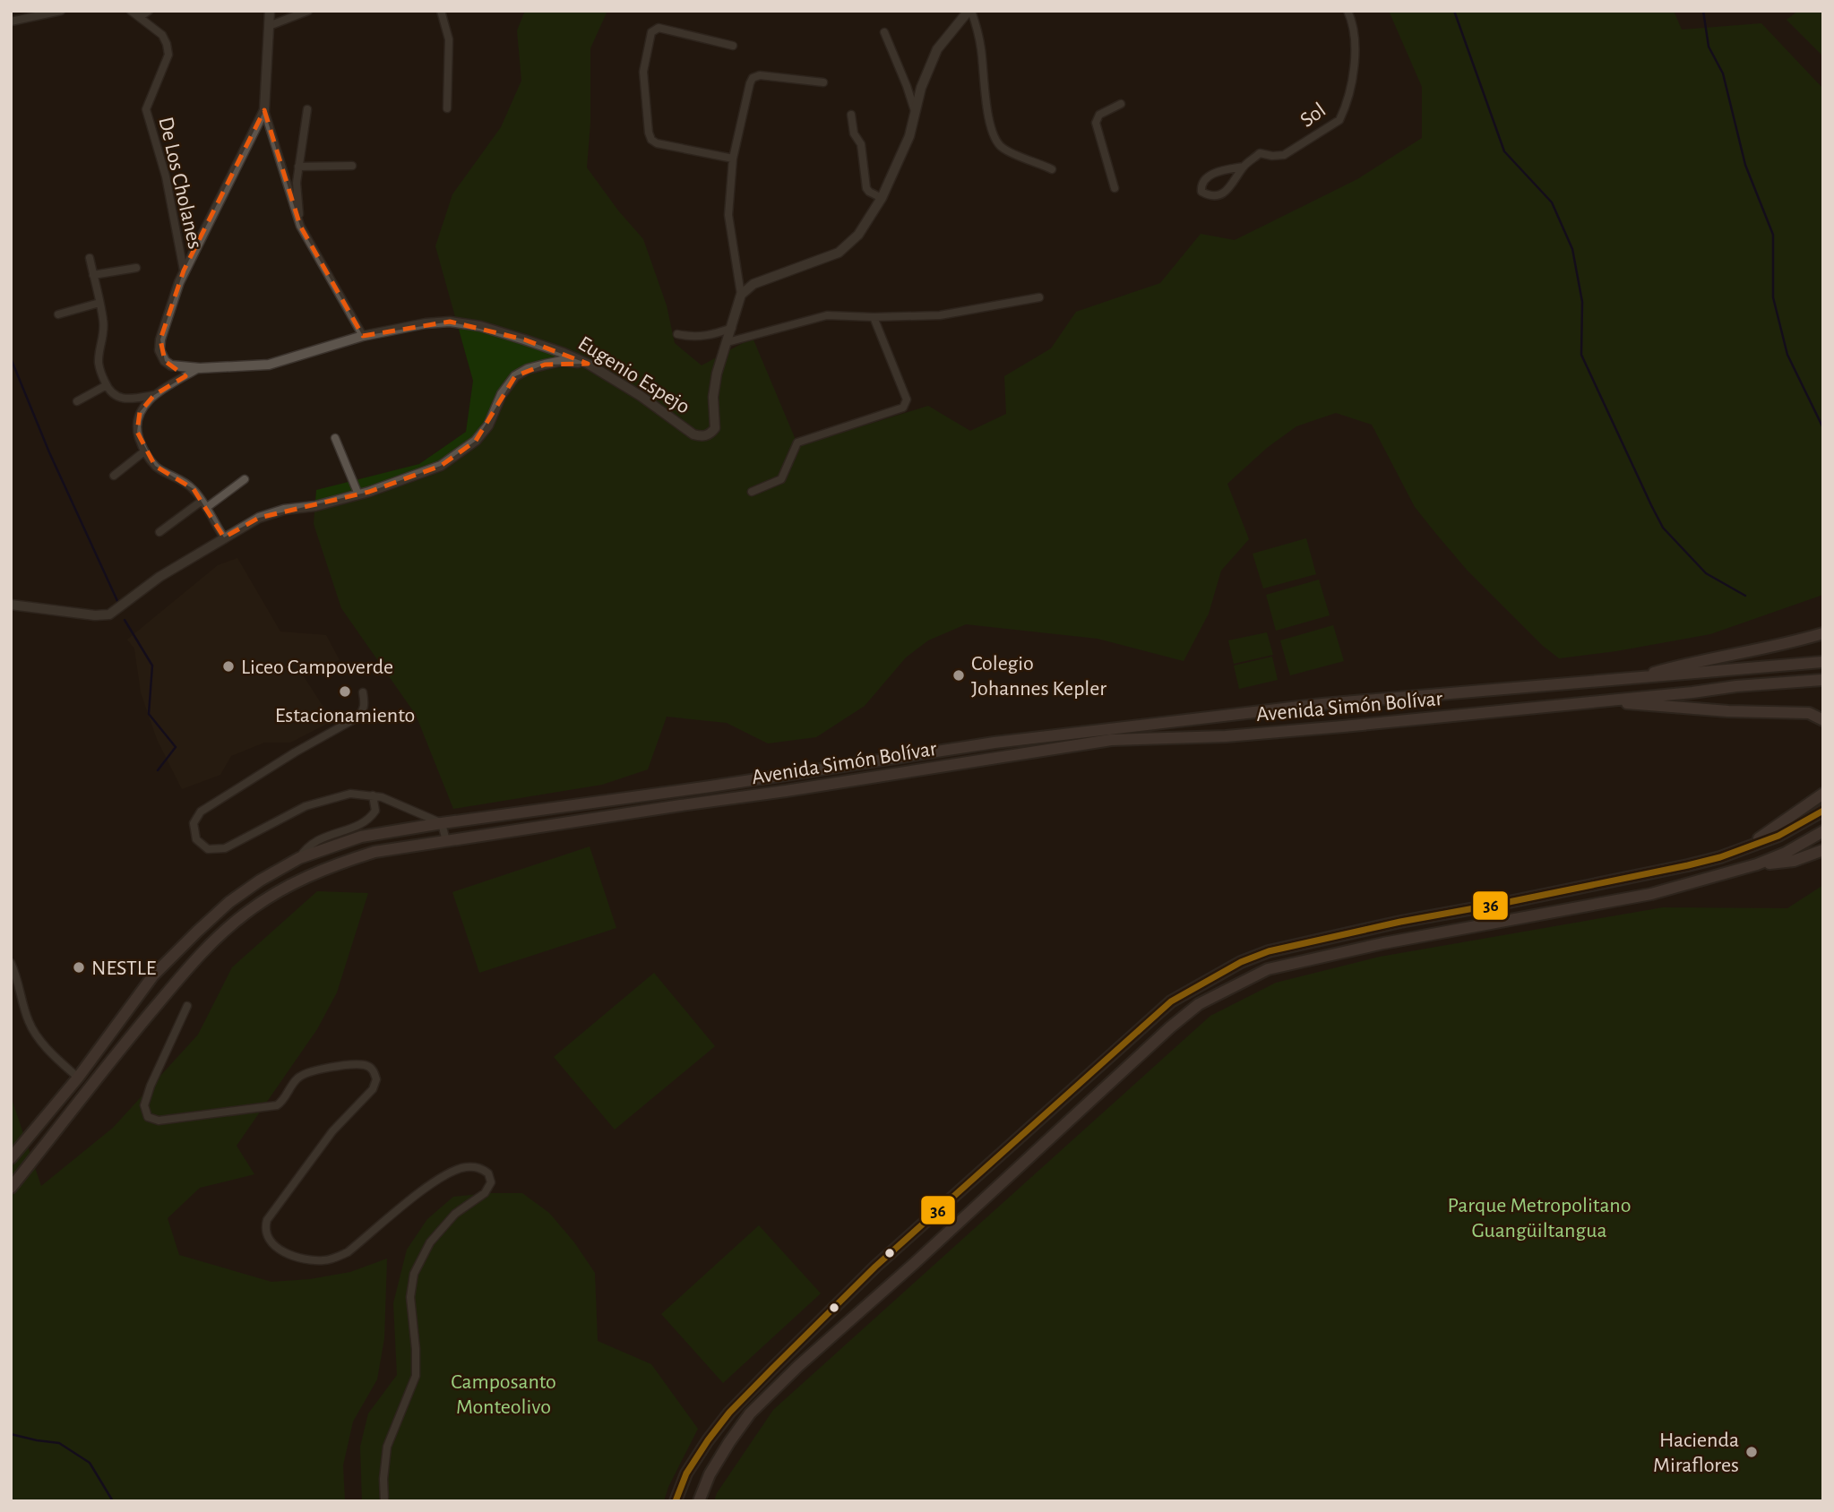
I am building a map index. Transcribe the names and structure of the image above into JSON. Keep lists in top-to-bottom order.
{
  "streets": {
    "highway": ["Avenida Simón Bolívar"],
    "street": ["Sol", "De Los Cholanes", "Eugenio Espejo"]
  },
  "crossings": [
    ["De Los Cholanes", "Eugenio Espejo"]
  ],
  "parks": ["Parque Metropolitano Guangüiltangua", "Camposanto Monteolivo"],
  "places": [
    "Liceo Campoverde",
    "Colegio Johannes Kepler",
    "Estacionamiento",
    "NESTLE",
    "Hacienda Miraflores"
  ],
  "lines": ["transit line 36"]
}
